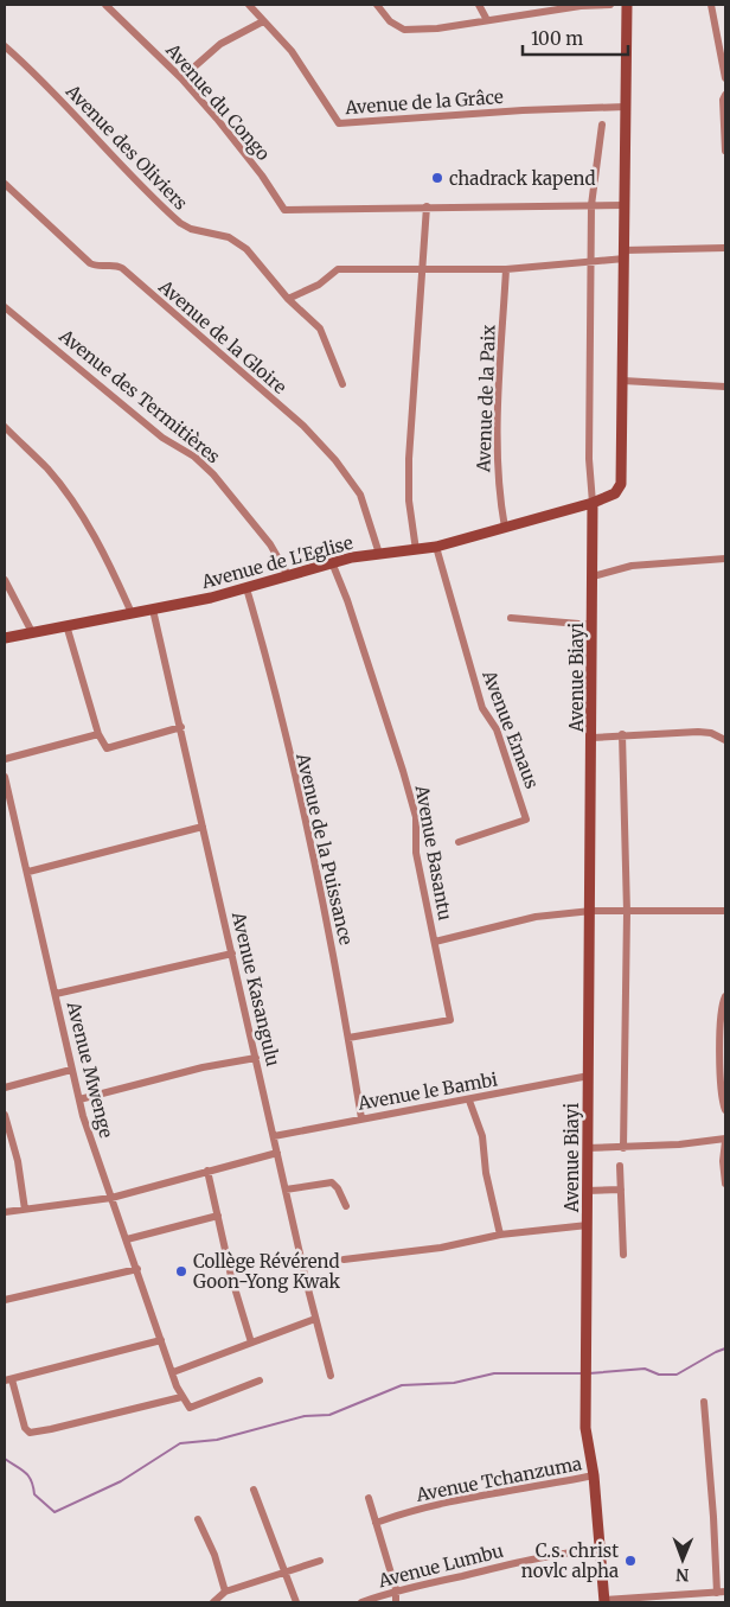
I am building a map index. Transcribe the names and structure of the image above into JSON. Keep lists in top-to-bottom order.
{
  "streets": {
    "street": [
      "Avenue du Congo",
      "Avenue de la Grâce",
      "Avenue des Oliviers",
      "Avenue de la Gloire",
      "Avenue des Termitières",
      "Avenue de la Paix",
      "Avenue de L'Eglise",
      "Avenue Biayi",
      "Avenue Emaus",
      "Avenue de la Puissance",
      "Avenue Basantu",
      "Avenue Kasangulu",
      "Avenue Mwenge",
      "Avenue le Bambi",
      "Avenue Tchanzuma",
      "Avenue Lumbu"
    ]
  },
  "crossings": [
    ["Avenue de la Gloire", "Avenue de L'Eglise"],
    ["Avenue des Termitières", "Avenue de L'Eglise"],
    ["Avenue de la Paix", "Avenue de L'Eglise"],
    ["Avenue de L'Eglise", "Avenue Biayi"],
    ["Avenue de L'Eglise", "Avenue Emaus"],
    ["Avenue de L'Eglise", "Avenue de la Puissance"],
    ["Avenue de L'Eglise", "Avenue Basantu"],
    ["Avenue de L'Eglise", "Avenue Kasangulu"],
    ["Avenue Biayi", "Avenue le Bambi"],
    ["Avenue Biayi", "Avenue Tchanzuma"],
    ["Avenue Biayi", "Avenue Lumbu"],
    ["Avenue de la Puissance", "Avenue Basantu"],
    ["Avenue de la Puissance", "Avenue le Bambi"],
    ["Avenue Kasangulu", "Avenue le Bambi"]
  ],
  "places": ["chadrack kapend", "Collège Révérend Goon-Yong Kwak", "C.s. christ novlc alpha"],
  "scale_bar": "100 m",
  "north": "bottom"
}
